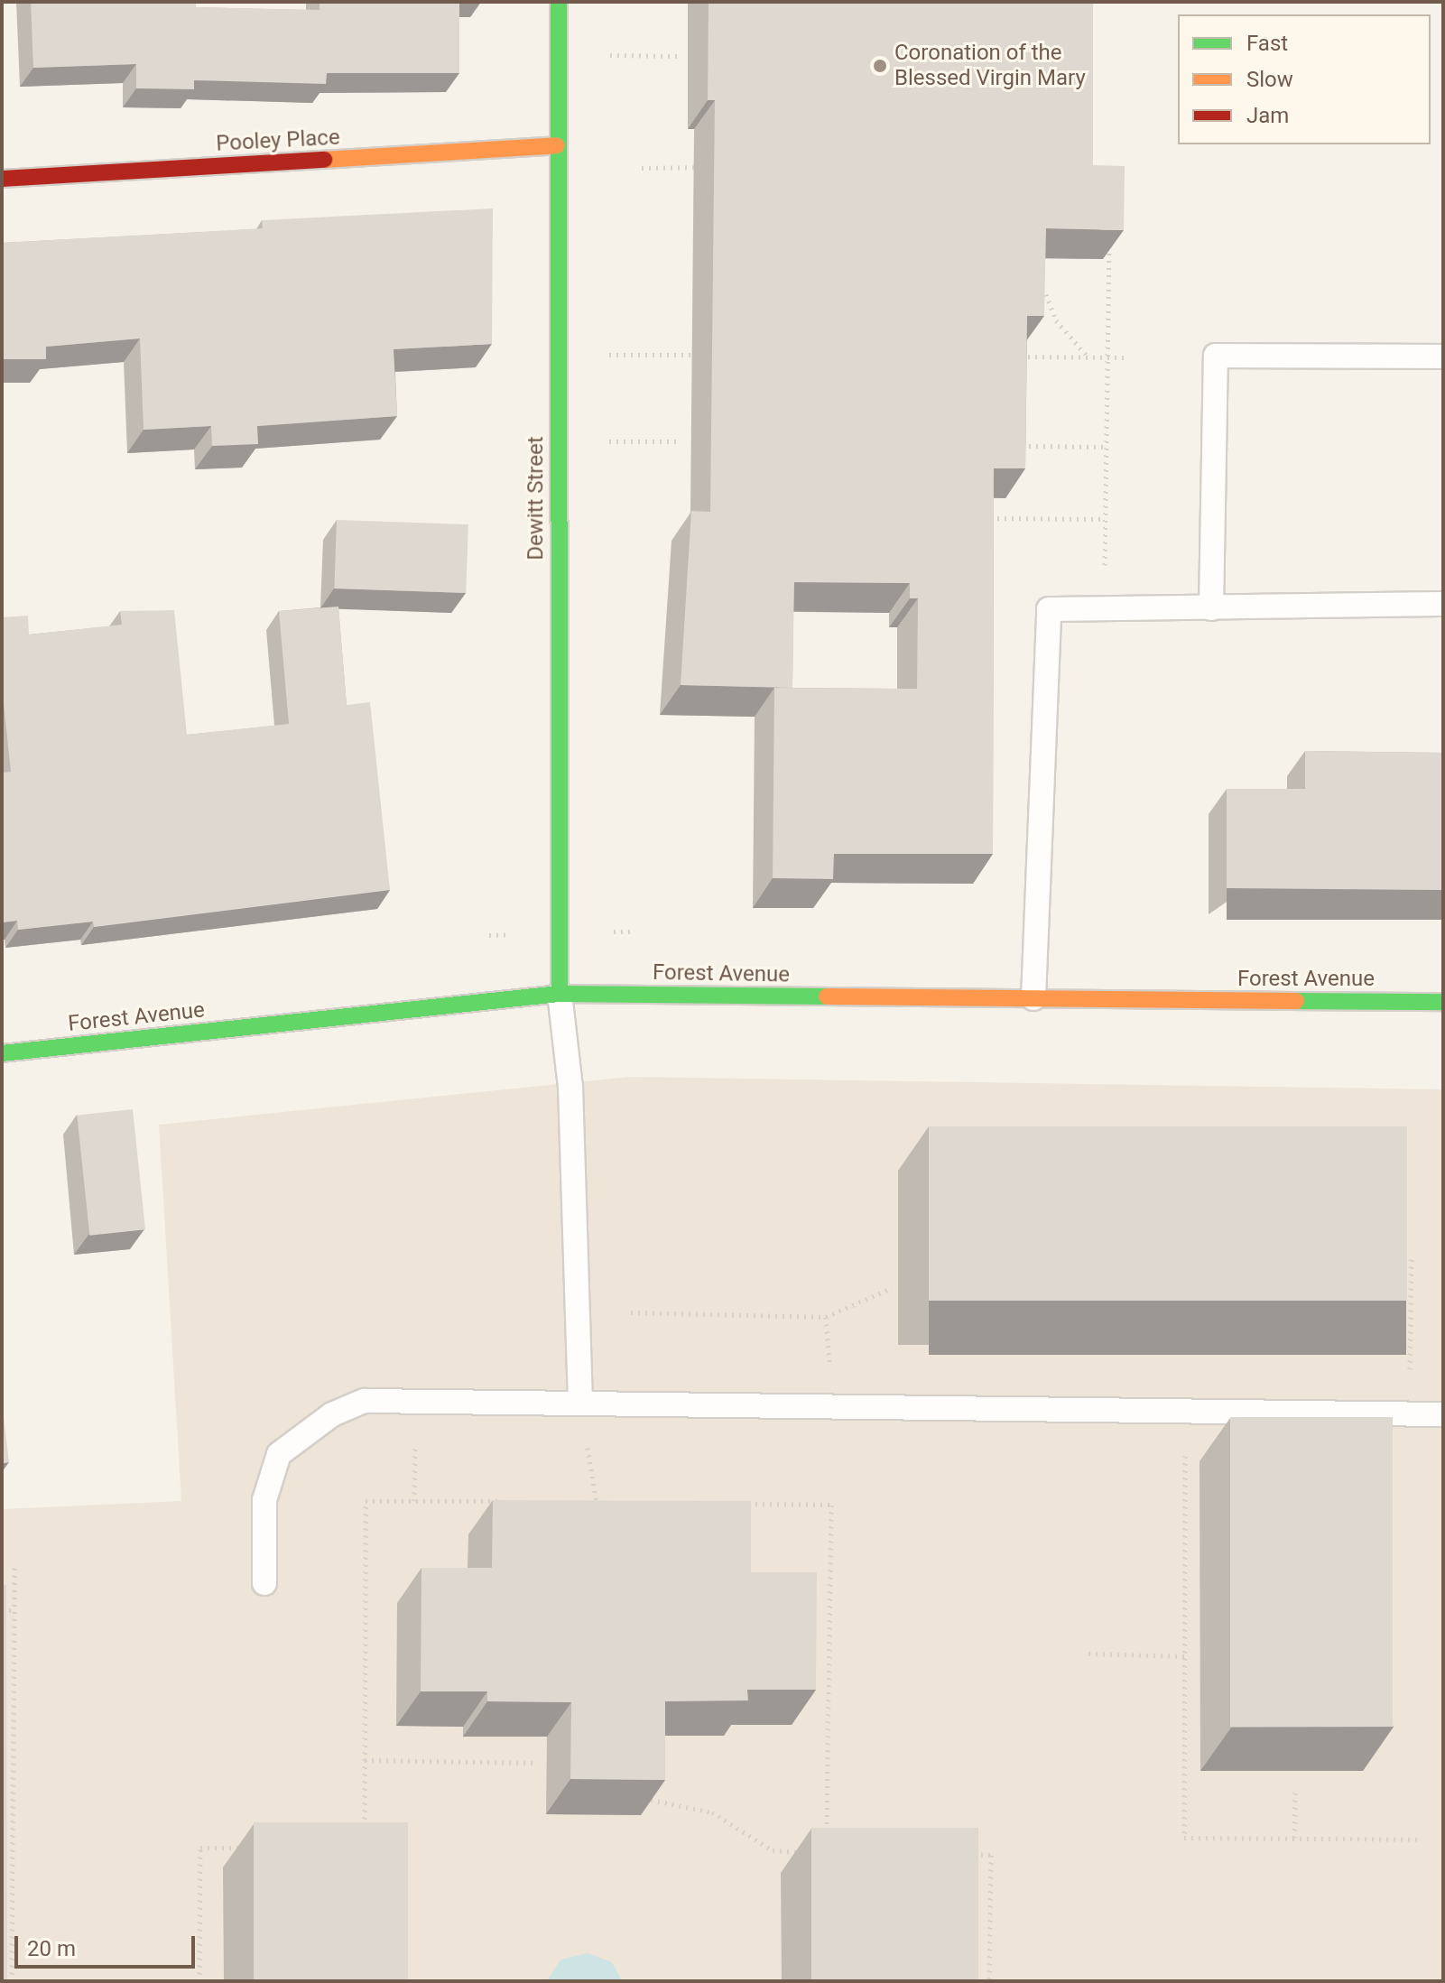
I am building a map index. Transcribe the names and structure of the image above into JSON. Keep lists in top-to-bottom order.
{
  "streets": {
    "street": ["Pooley Place", "Dewitt Street", "Forest Avenue"]
  },
  "crossings": [
    ["Pooley Place", "Dewitt Street"],
    ["Dewitt Street", "Forest Avenue"]
  ],
  "places": ["Coronation of the Blessed Virgin Mary"],
  "legend": ["Fast", "Slow", "Jam"],
  "scale_bar": "20 m"
}
